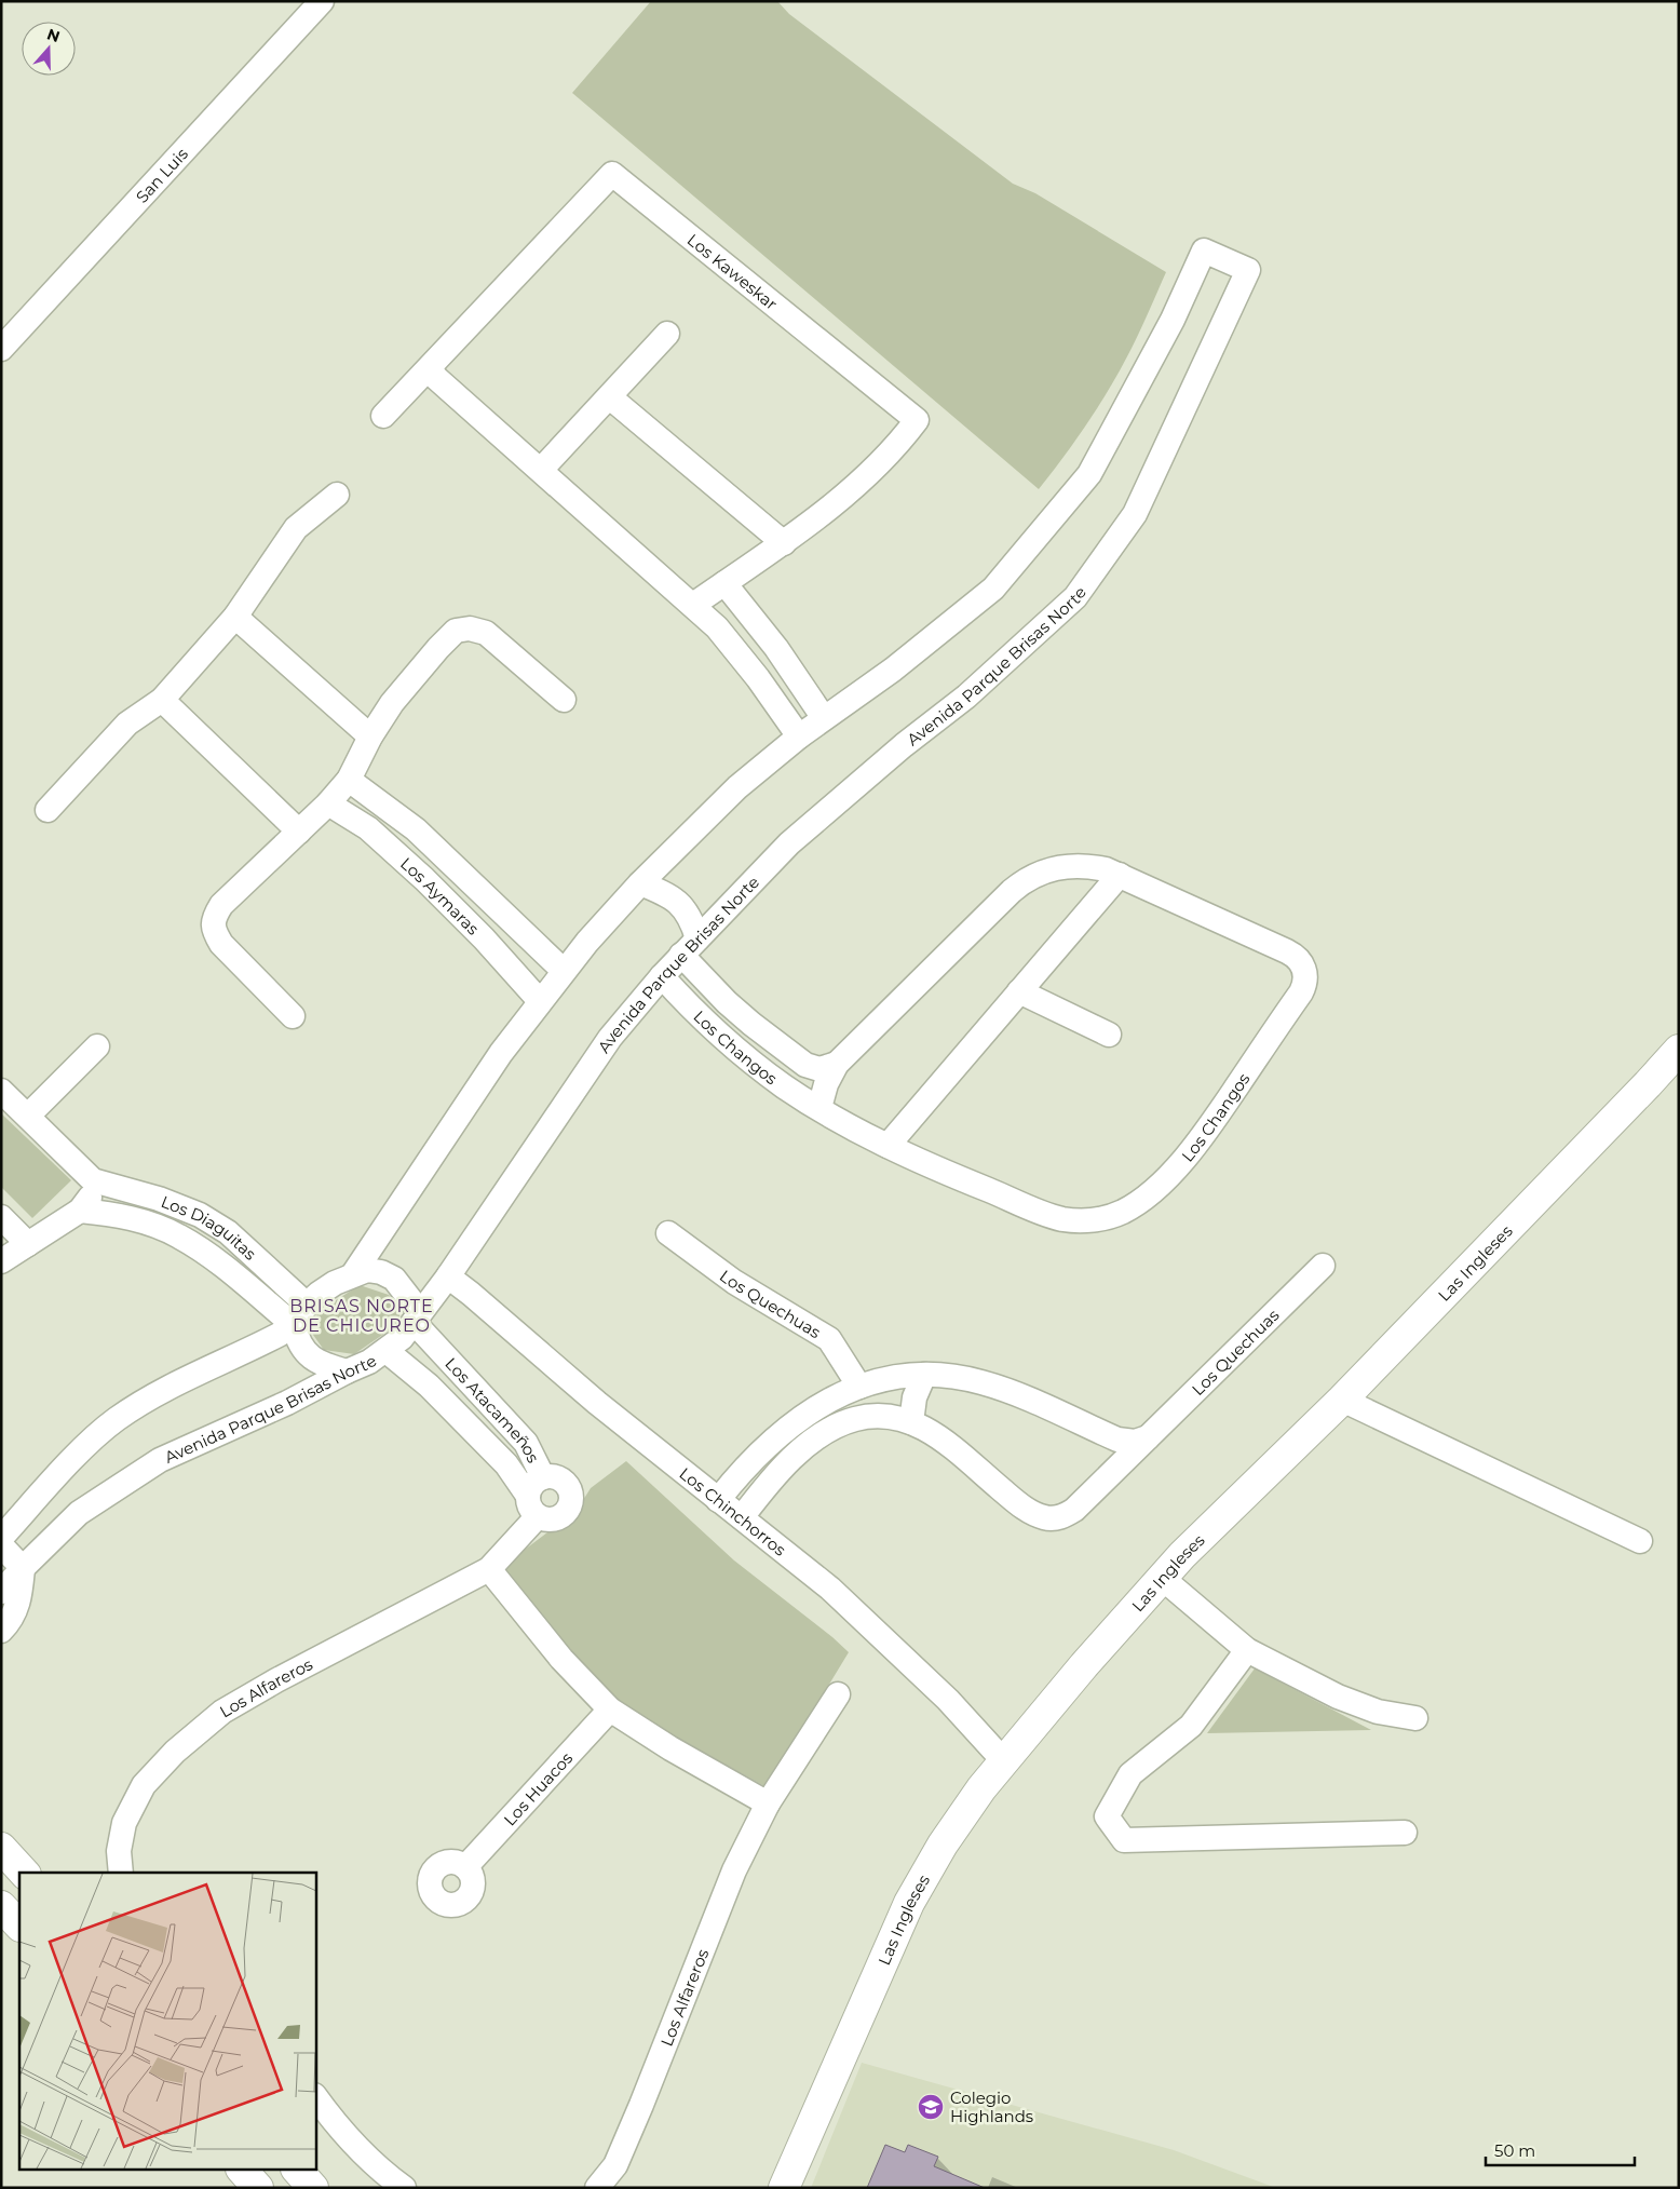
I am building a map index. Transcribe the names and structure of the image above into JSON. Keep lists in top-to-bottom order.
{
  "streets": {
    "street": [
      "San Luis",
      "Los Kaweskar",
      "Avenida Parque Brisas Norte",
      "Los Aymaras",
      "Los Changos",
      "Los Diaguitas",
      "Las Ingleses",
      "Los Quechuas",
      "Los Atacameños",
      "Los Chinchorros",
      "Los Alfareros",
      "Los Huacos"
    ]
  },
  "crossings": [
    ["Avenida Parque Brisas Norte", "Los Changos"],
    ["Avenida Parque Brisas Norte", "Los Diaguitas"],
    ["Avenida Parque Brisas Norte", "Los Atacameños"],
    ["Avenida Parque Brisas Norte", "Los Chinchorros"],
    ["Los Diaguitas", "Los Atacameños"],
    ["Las Ingleses", "Los Chinchorros"],
    ["Los Quechuas", "Los Chinchorros"],
    ["Los Atacameños", "Los Alfareros"]
  ],
  "districts": ["BRISAS NORTE DE CHICUREO"],
  "places": {
    "school or university": ["Colegio Highlands"]
  },
  "scale_bar": "50 m",
  "north": "top"
}
